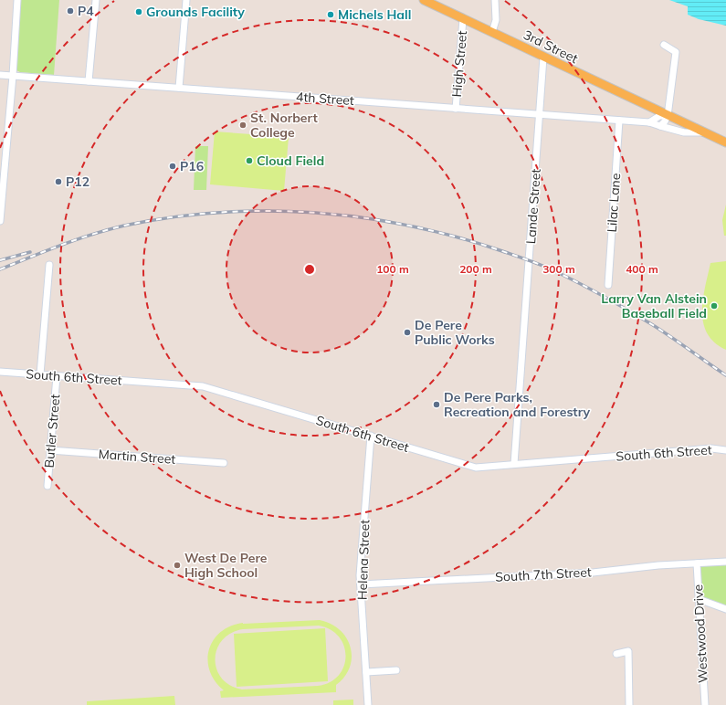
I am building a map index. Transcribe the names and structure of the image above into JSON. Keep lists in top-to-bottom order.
{
  "streets": {
    "main road": ["3rd Street"],
    "street": [
      "High Street",
      "4th Street",
      "Lilac Lane",
      "Lande Street",
      "South 6th Street",
      "Butler Street",
      "Martin Street",
      "Helena Street",
      "South 7th Street",
      "Westwood Drive"
    ]
  },
  "crossings": [
    ["3rd Street", "High Street"],
    ["3rd Street", "4th Street"],
    ["3rd Street", "Lande Street"],
    ["High Street", "4th Street"],
    ["4th Street", "Lilac Lane"],
    ["4th Street", "Lande Street"],
    ["Lande Street", "South 6th Street"],
    ["South 6th Street", "Butler Street"],
    ["South 6th Street", "Helena Street"],
    ["Butler Street", "Martin Street"],
    ["Helena Street", "South 7th Street"],
    ["South 7th Street", "Westwood Drive"]
  ],
  "places": [
    "P4",
    "Grounds Facility",
    "Michels Hall",
    "St. Norbert College",
    "Cloud Field",
    "P16",
    "P12",
    "Larry Van Alstein Baseball Field",
    "De Pere Public Works",
    "De Pere Parks, Recreation and Forestry",
    "West De Pere High School"
  ],
  "rings": [
    "100 m",
    "200 m",
    "300 m",
    "400 m"
  ]
}
